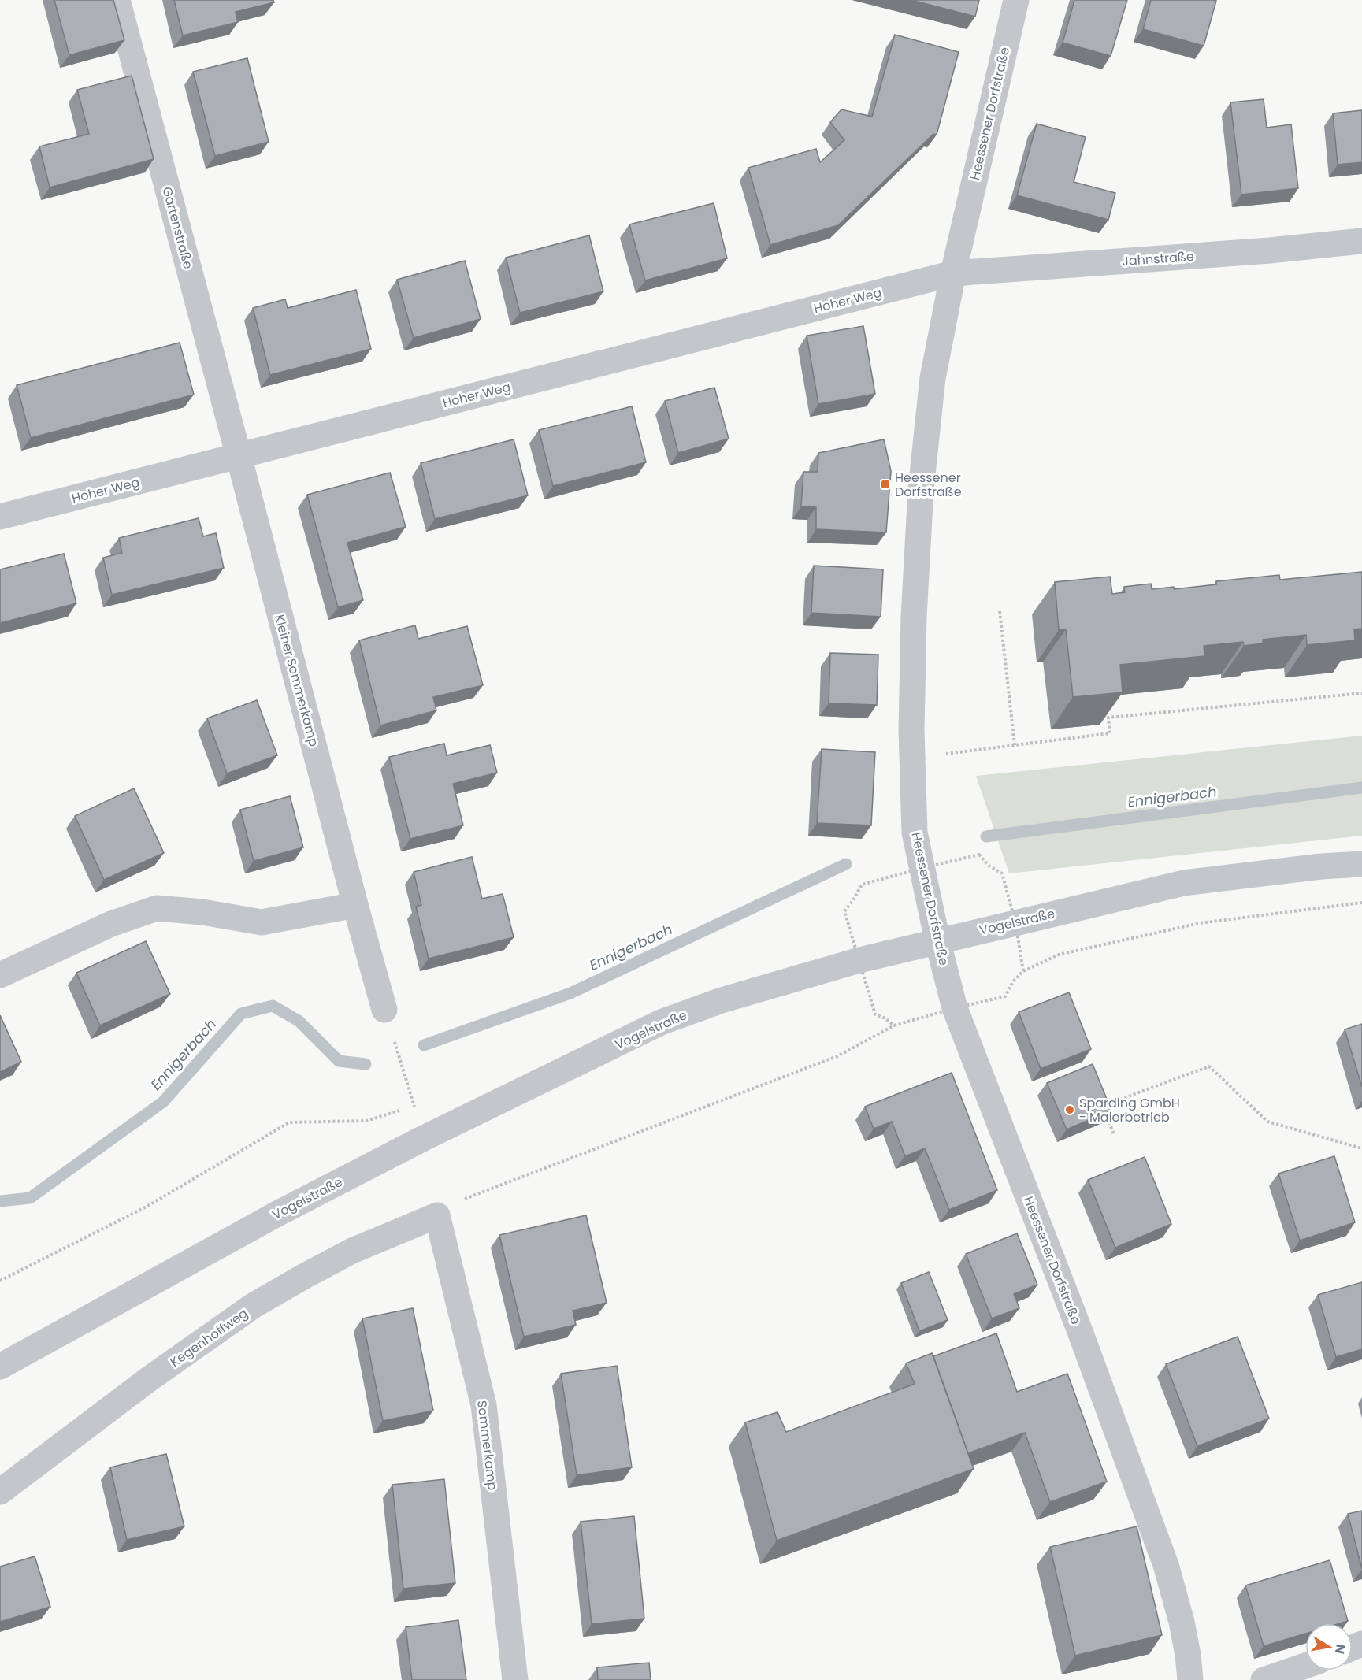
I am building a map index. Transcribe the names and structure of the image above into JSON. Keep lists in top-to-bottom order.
{
  "streets": {
    "street": [
      "Heessener Dorfstraße",
      "Gartenstraße",
      "Jahnstraße",
      "Hoher Weg",
      "Kleiner Sommerkamp",
      "Vogelstraße",
      "Kegenhoffweg",
      "Sommerkamp"
    ]
  },
  "crossings": [
    ["Heessener Dorfstraße", "Jahnstraße"],
    ["Heessener Dorfstraße", "Hoher Weg"],
    ["Heessener Dorfstraße", "Vogelstraße"],
    ["Gartenstraße", "Hoher Weg"],
    ["Gartenstraße", "Kleiner Sommerkamp"],
    ["Jahnstraße", "Hoher Weg"],
    ["Hoher Weg", "Kleiner Sommerkamp"],
    ["Kegenhoffweg", "Sommerkamp"]
  ],
  "water": ["Ennigerbach"],
  "places": {
    "transit": ["Heessener Dorfstraße"],
    "other": ["Sparding GmbH - Malerbetrieb"]
  },
  "north": "right"
}
